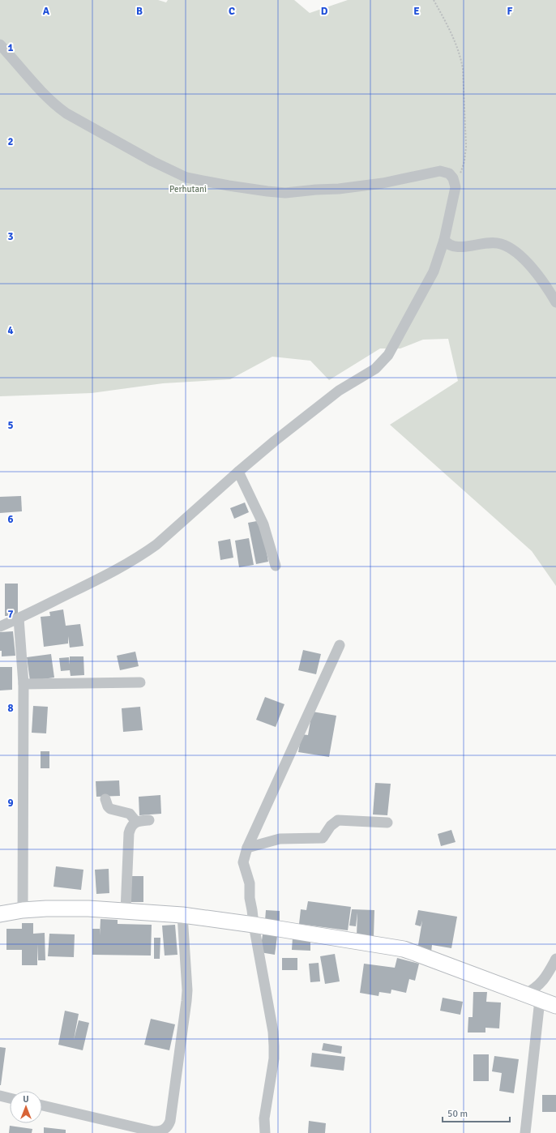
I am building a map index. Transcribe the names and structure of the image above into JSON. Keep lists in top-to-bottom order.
{
  "parks": ["Perhutani"],
  "scale_bar": "50 m",
  "north": "top",
  "grid": {
    "columns": [
      "A",
      "B",
      "C",
      "D",
      "E",
      "F"
    ],
    "rows": [
      "1",
      "2",
      "3",
      "4",
      "5",
      "6",
      "7",
      "8",
      "9"
    ]
  }
}
